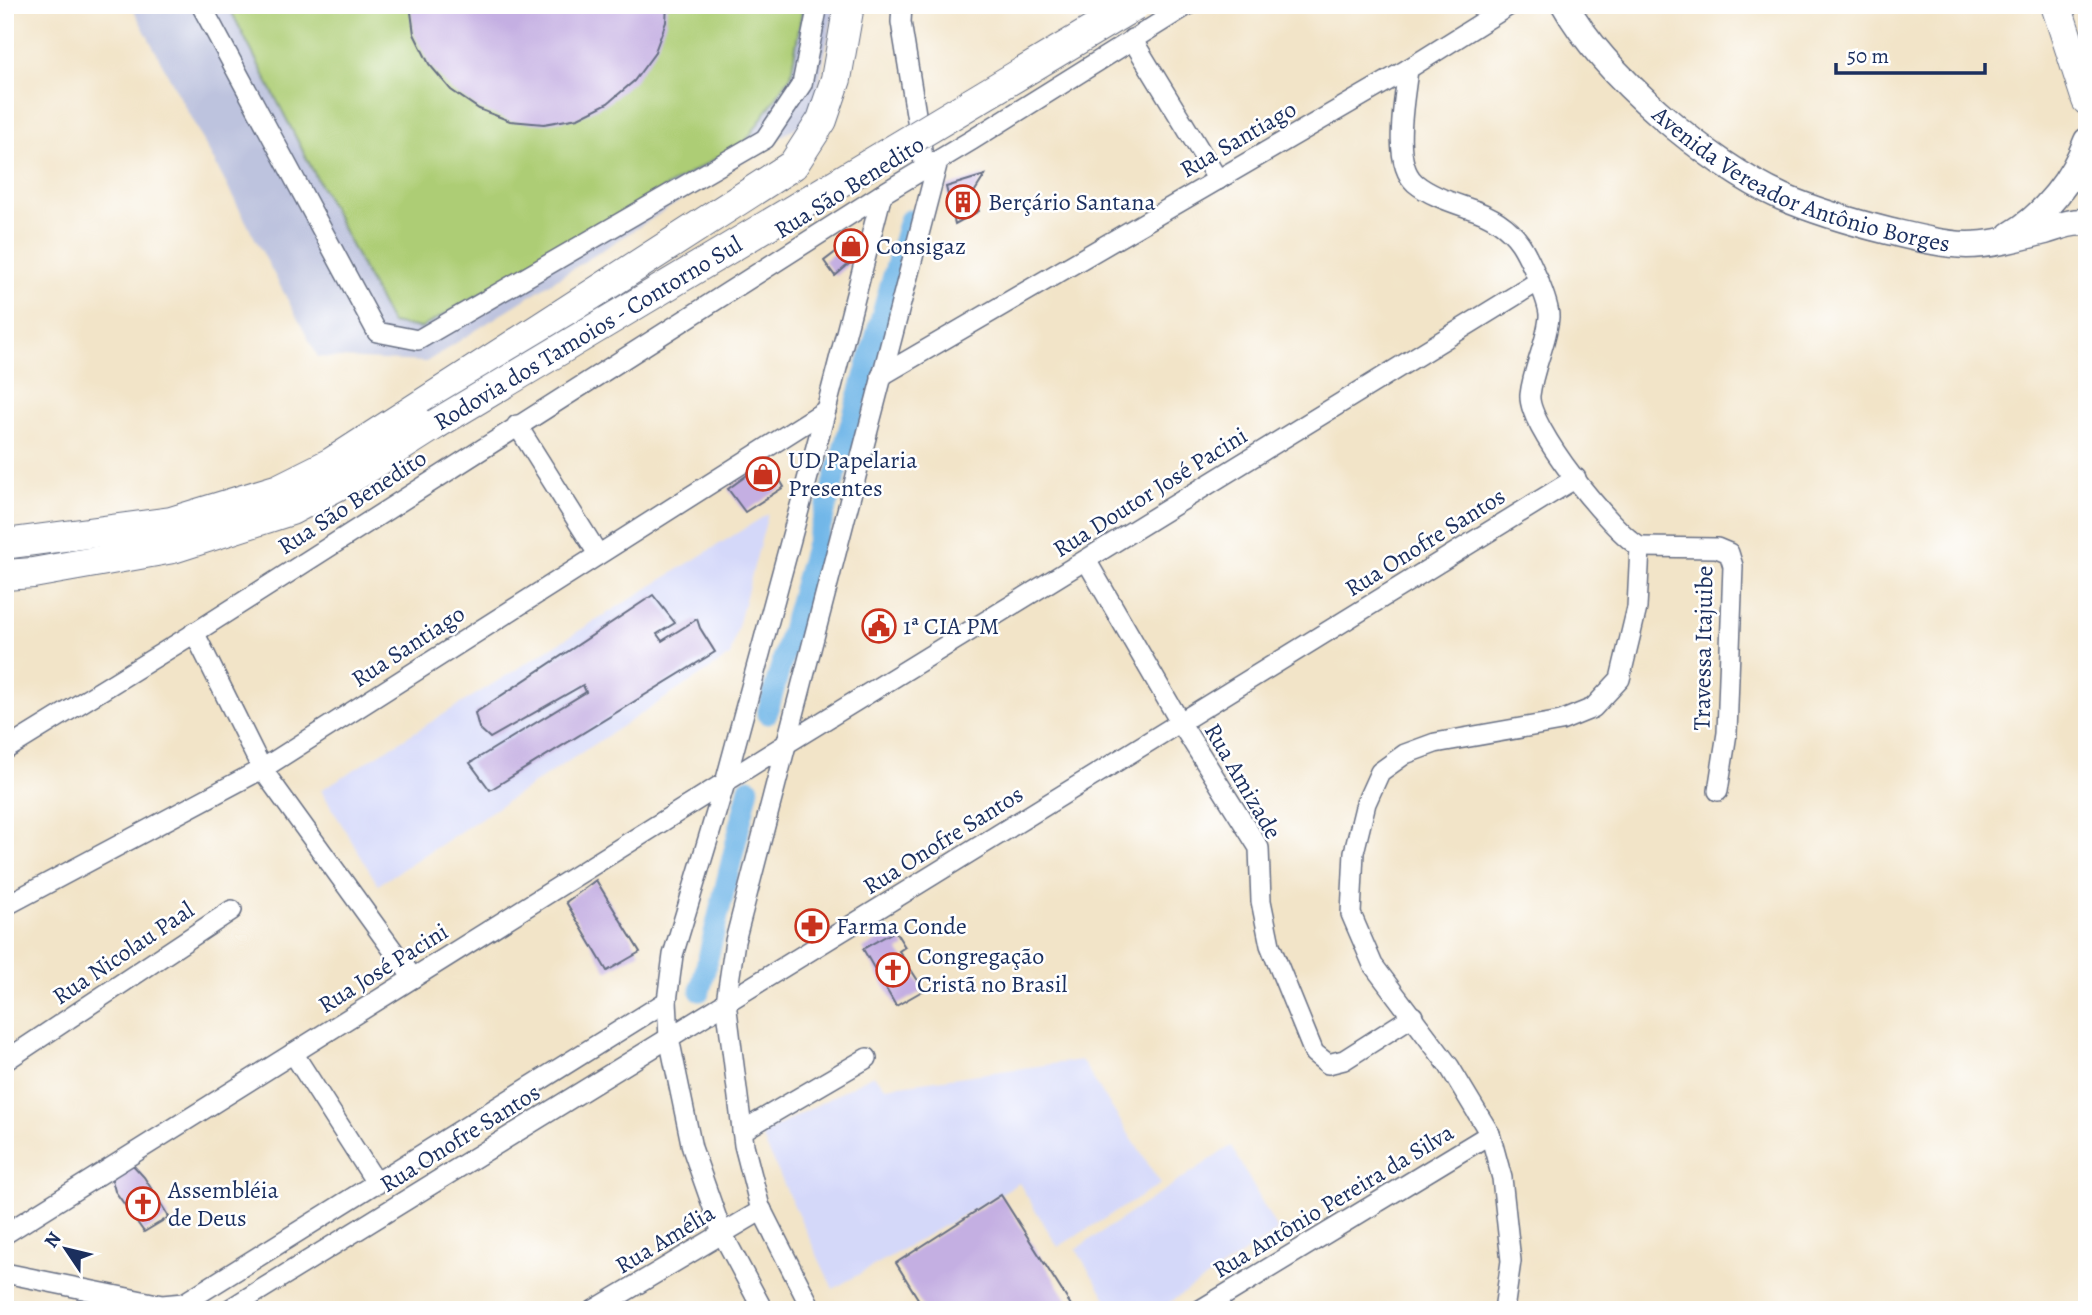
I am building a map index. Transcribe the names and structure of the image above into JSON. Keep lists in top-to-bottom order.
{
  "streets": {
    "highway": ["Rodovia dos Tamoios - Contorno Sul"],
    "main road": ["Avenida Vereador Antônio Borges"],
    "street": [
      "Rua Santiago",
      "Rua São Benedito",
      "Rua Doutor José Pacini",
      "Rua Onofre Santos",
      "Travessa Itajuibe",
      "Rua Amizade",
      "Rua Nicolau Paal",
      "Rua José Pacini",
      "Rua Antônio Pereira da Silva",
      "Rua Amélia"
    ]
  },
  "crossings": [
    ["Rua Doutor José Pacini", "Rua Amizade"],
    ["Rua Doutor José Pacini", "Rua José Pacini"],
    ["Rua Onofre Santos", "Rua Amizade"]
  ],
  "places": {
    "building": ["Berçário Santana"],
    "shop": ["Consigaz", "UD Papelaria Presentes"],
    "public building": ["1ª CIA PM"],
    "pharmacy": ["Farma Conde"],
    "church": ["Congregação Cristã no Brasil", "Assembléia de Deus"]
  },
  "scale_bar": "50 m",
  "north": "top left"
}
